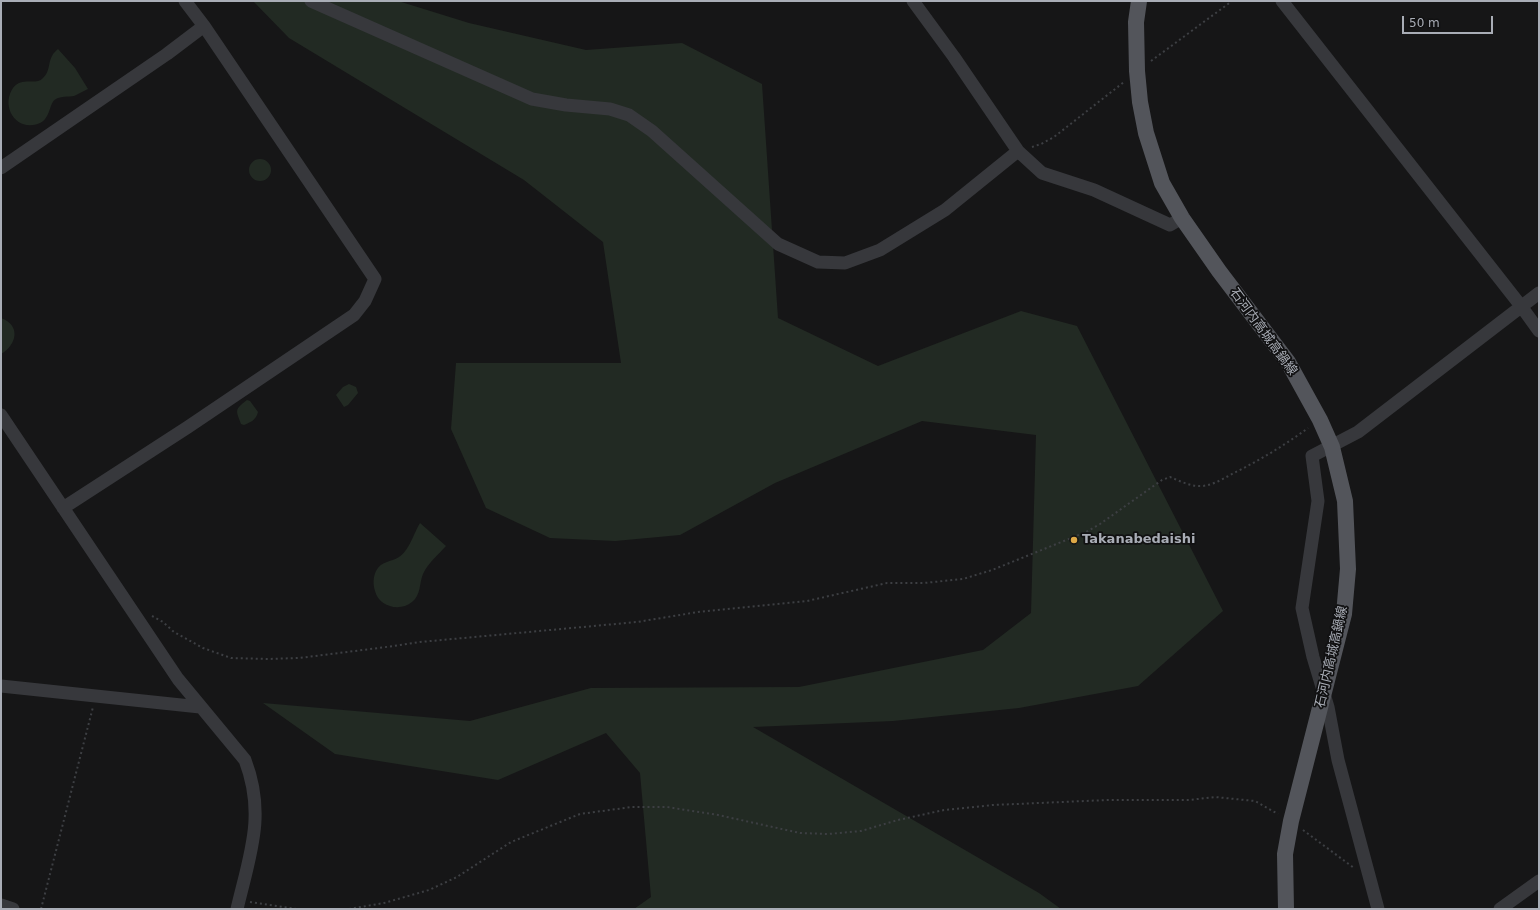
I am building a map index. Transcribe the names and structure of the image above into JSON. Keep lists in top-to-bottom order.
{
  "streets": {
    "main road": ["石河内高城高鍋線"]
  },
  "places": ["Takanabedaishi"],
  "scale_bar": "50 m"
}
